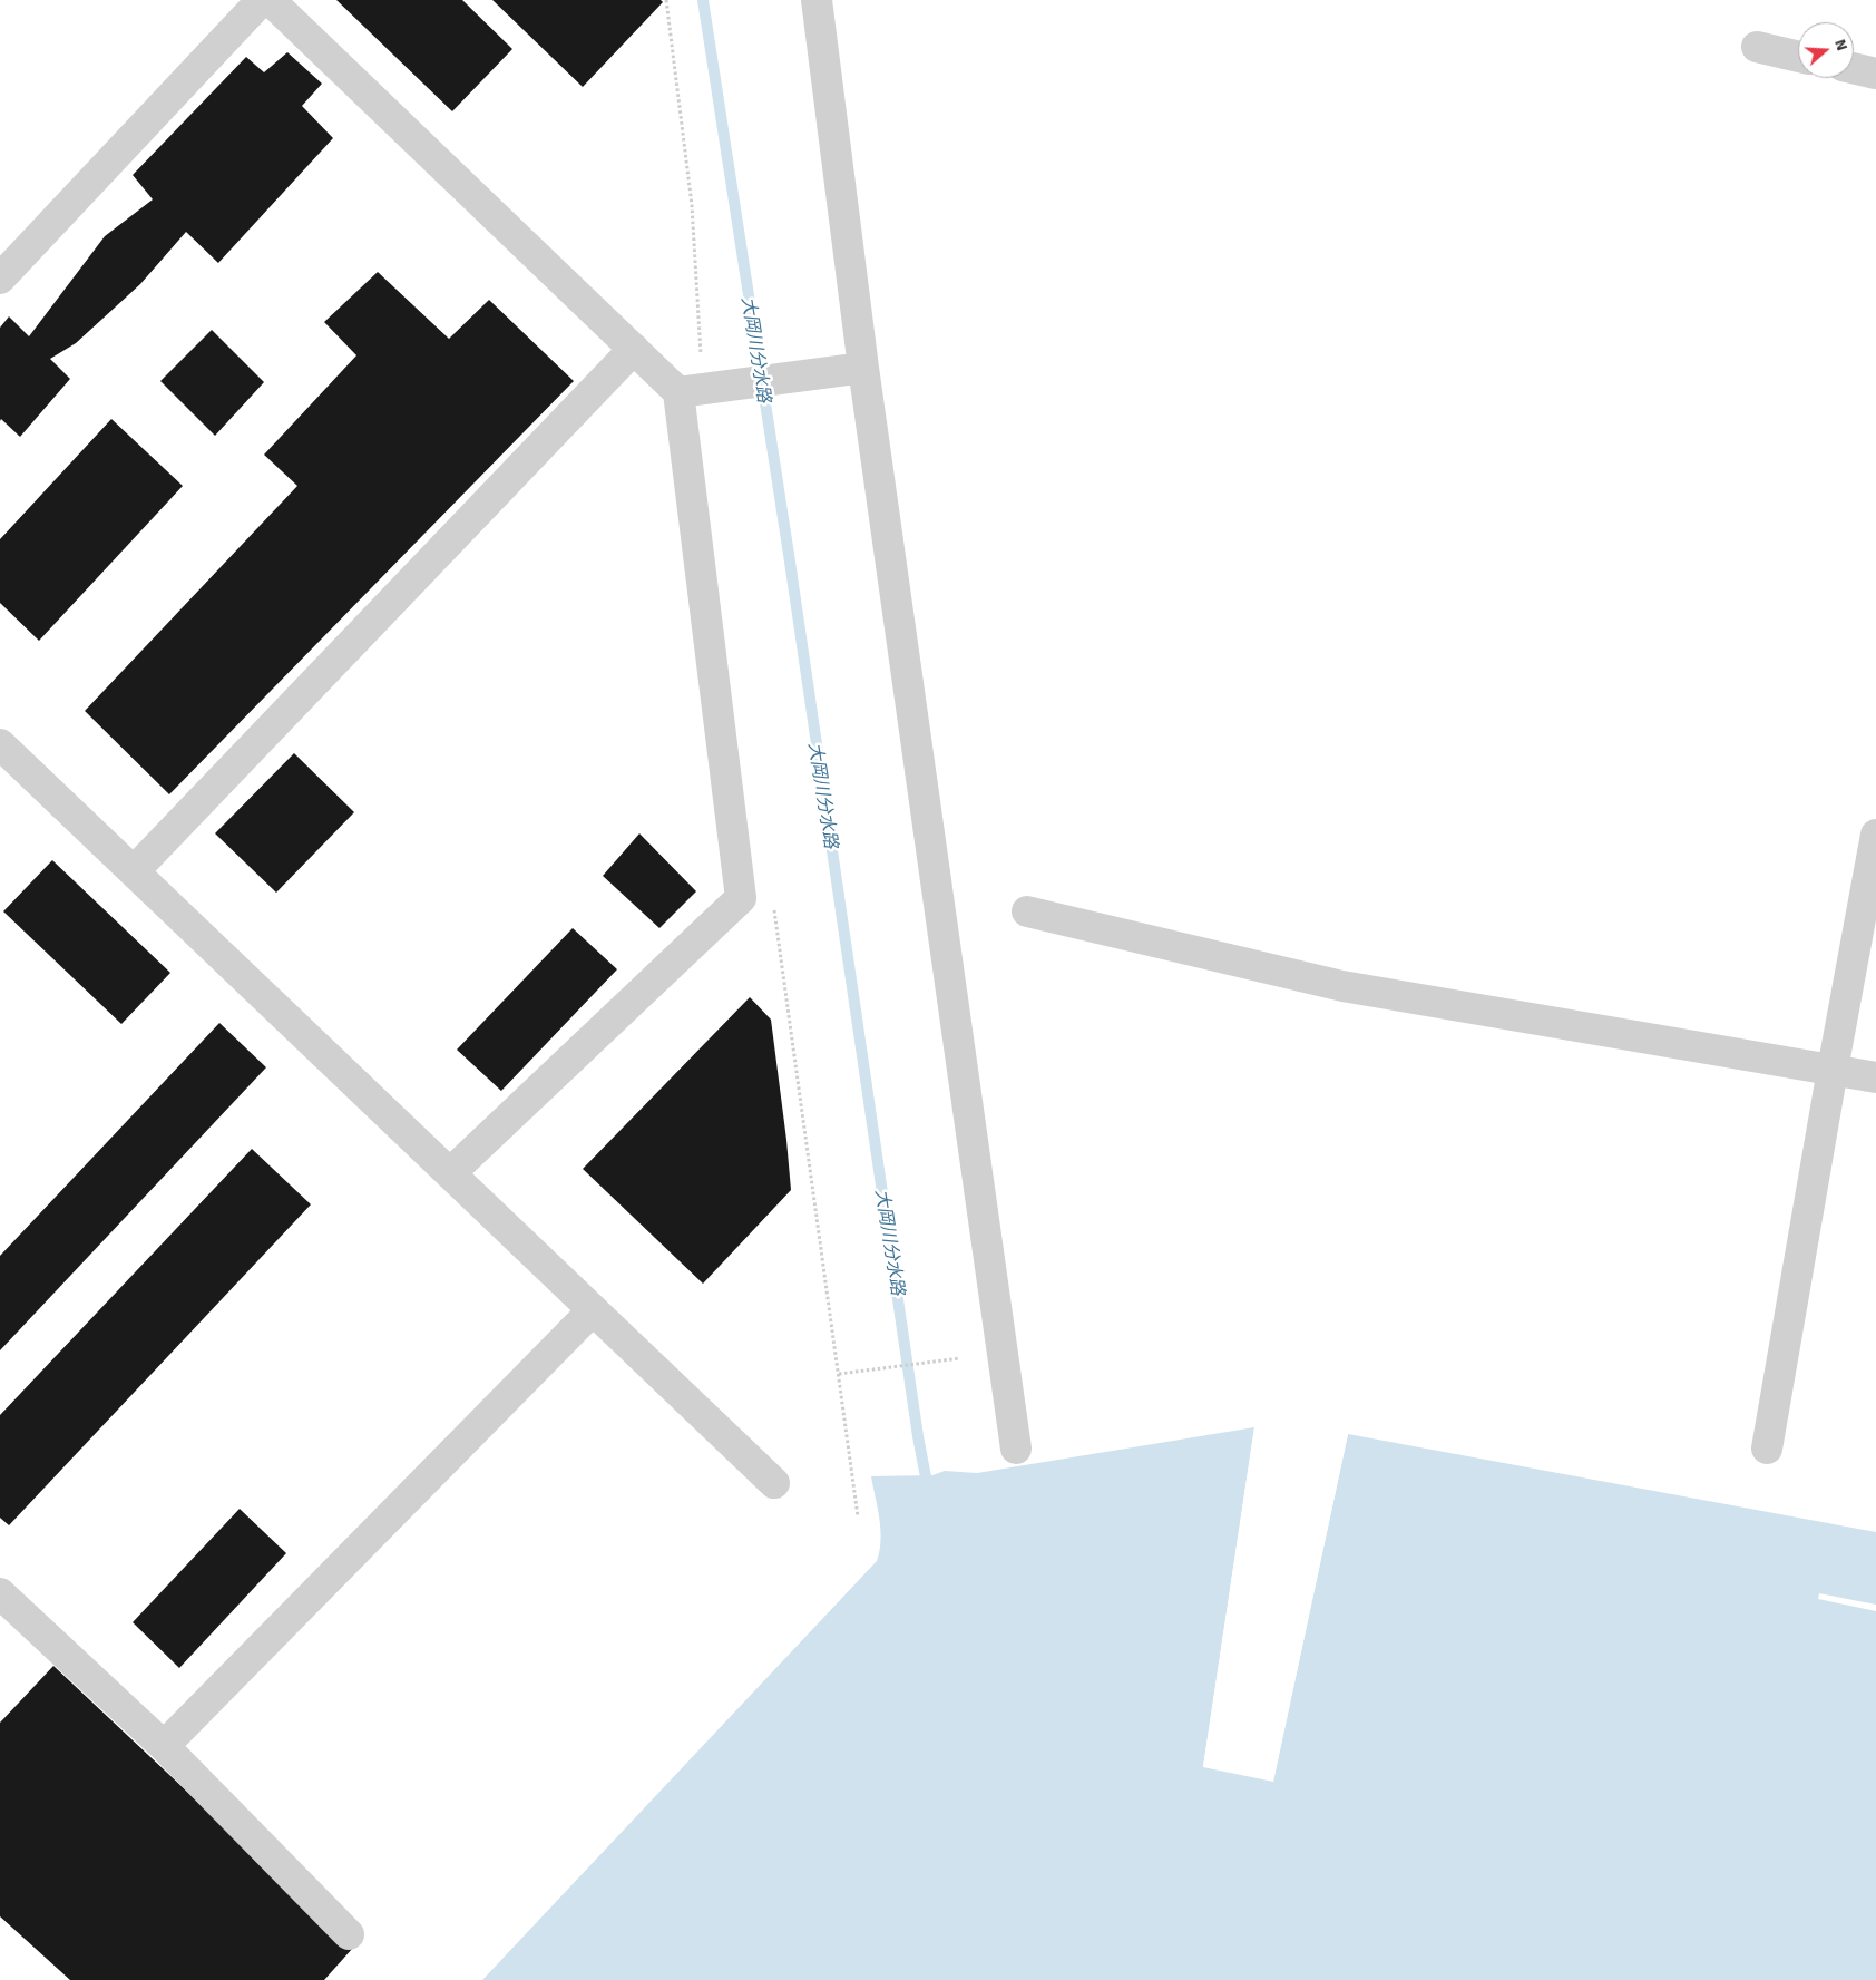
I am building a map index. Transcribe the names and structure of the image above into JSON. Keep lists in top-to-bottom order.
{
  "water": ["大岡川分水路"],
  "north": "right"
}
